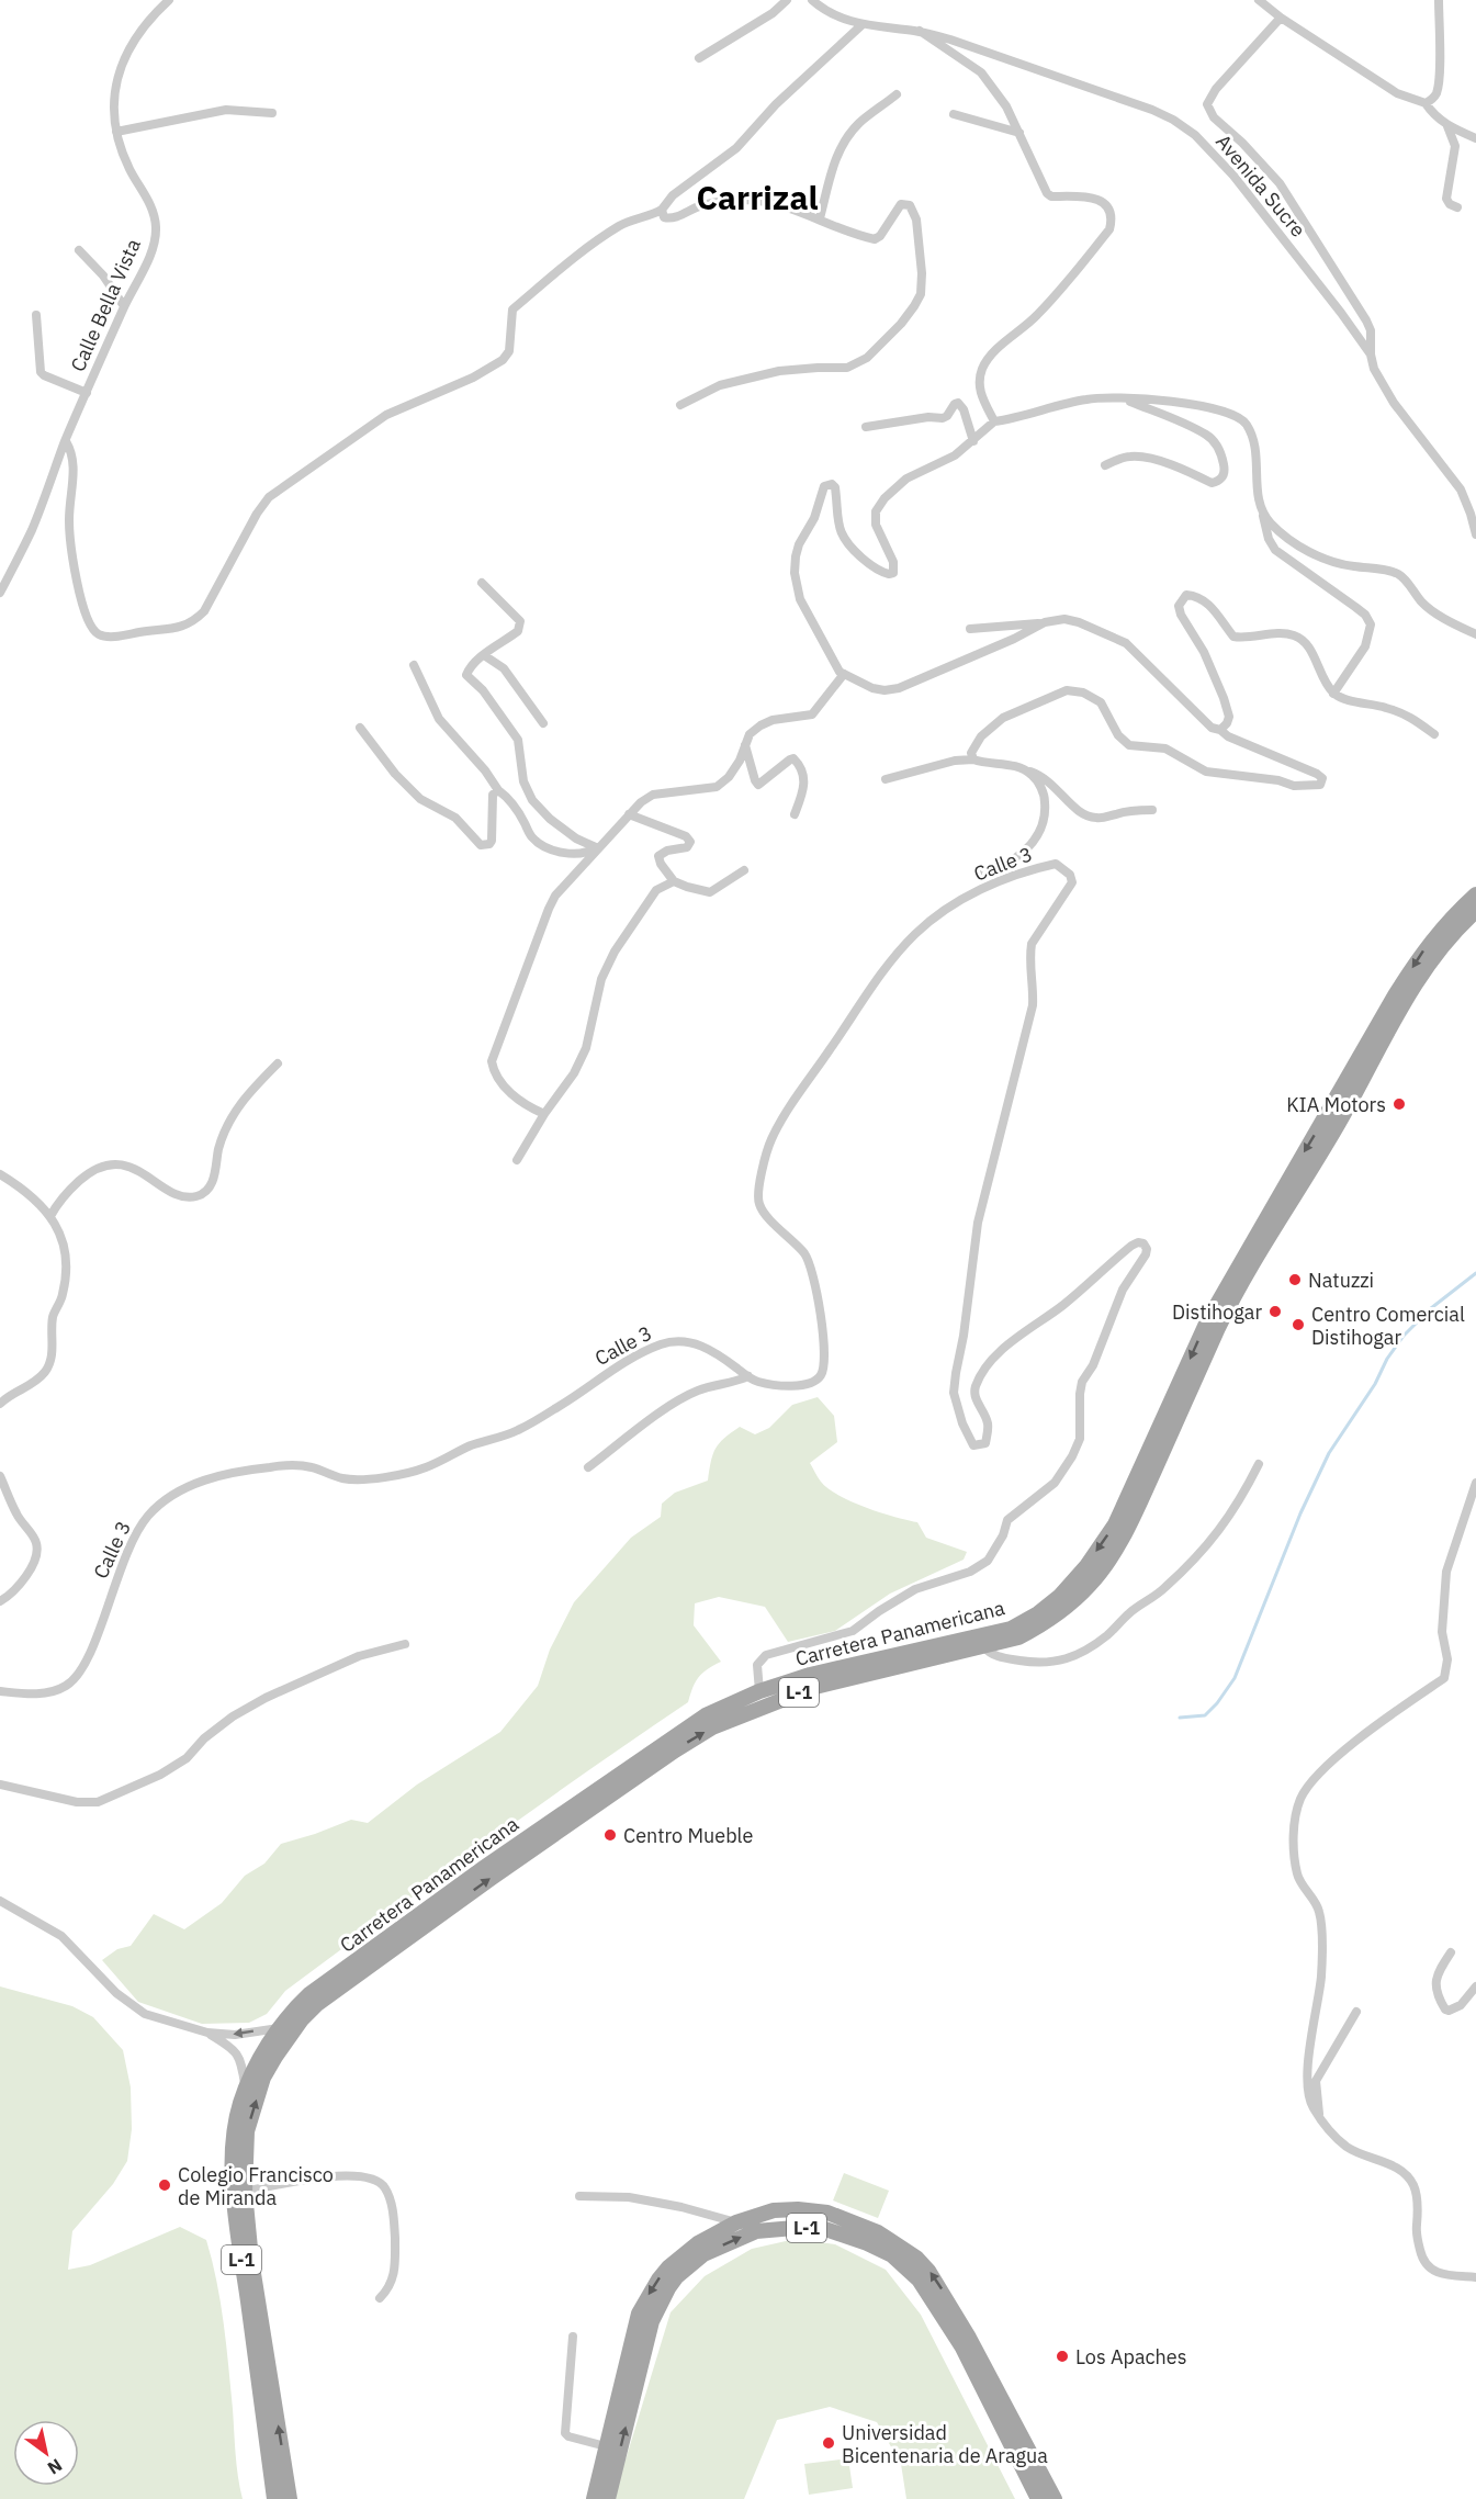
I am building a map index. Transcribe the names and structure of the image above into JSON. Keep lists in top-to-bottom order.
{
  "streets": {
    "main road": ["Carretera Panamericana", "L-1"],
    "street": ["Avenida Sucre", "Calle Bella Vista", "Calle 3"]
  },
  "crossings": [
    ["Calle 3", "Carretera Panamericana"]
  ],
  "districts": ["Carrizal"],
  "places": [
    "KIA Motors",
    "Natuzzi",
    "Distihogar",
    "Centro Comercial Distihogar",
    "Centro Mueble",
    "Colegio Francisco de Miranda",
    "Los Apaches",
    "Universidad Bicentenaria de Aragua"
  ],
  "north": "bottom right"
}
